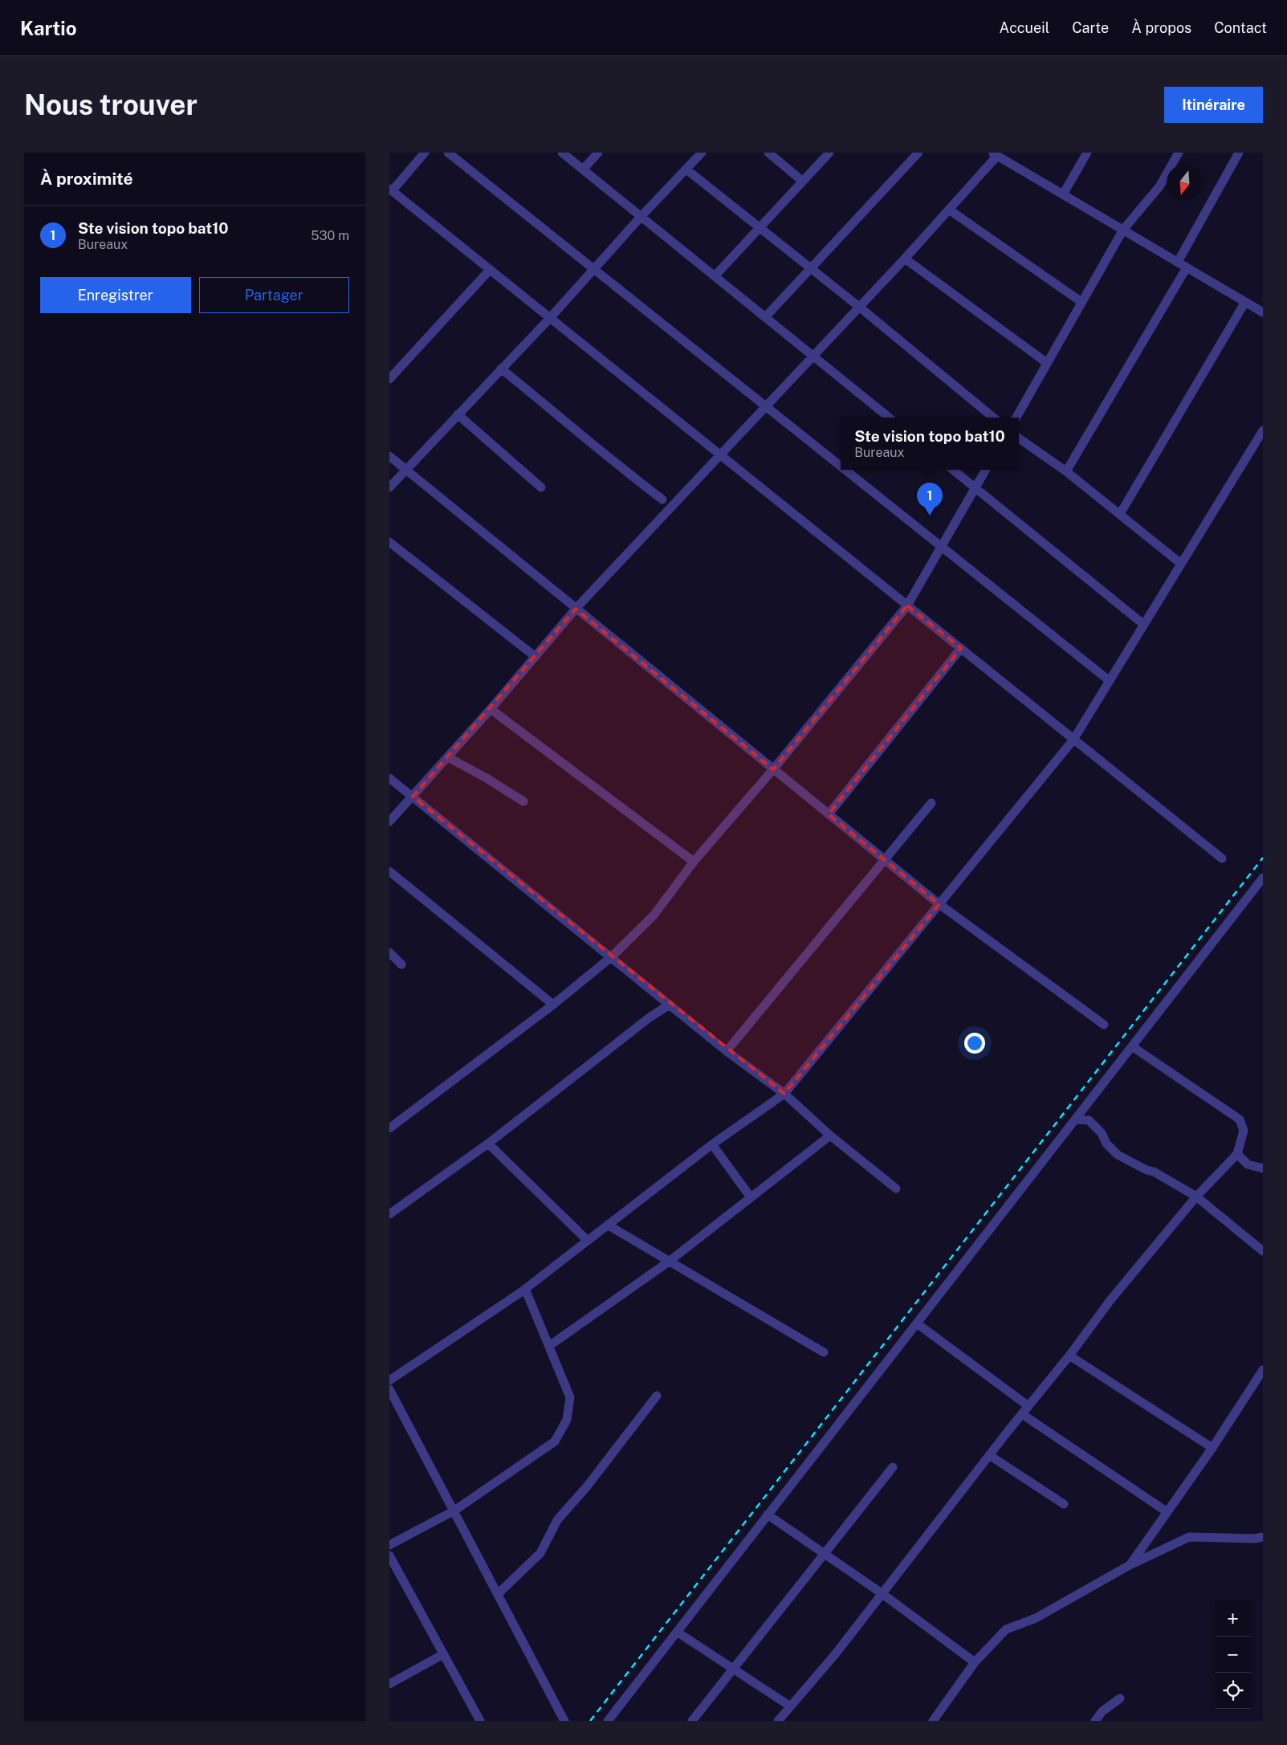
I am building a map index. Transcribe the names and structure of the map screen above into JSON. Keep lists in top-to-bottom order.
{
  "north": "bottom",
  "page": {
    "header": "Kartio",
    "nav": [
      "Accueil",
      "Carte",
      "À propos",
      "Contact"
    ],
    "buttons": [
      "Itinéraire",
      ["Enregistrer", "Partager"]
    ],
    "title": "Nous trouver",
    "heading": "À proximité",
    "list": [
      {
        "mark": "1",
        "name": "Ste vision topo bat10",
        "note": "Bureaux",
        "value": "530 m"
      }
    ],
    "popup": ["Ste vision topo bat10", "Bureaux"],
    "pins": "1",
    "map_buttons": ["+", "−"]
  }
}
